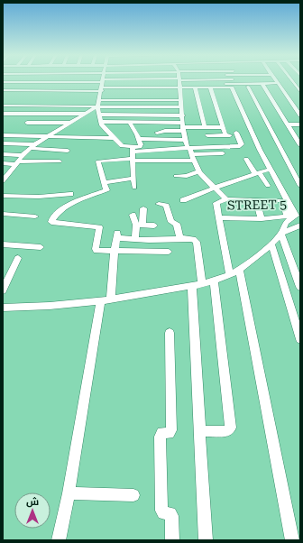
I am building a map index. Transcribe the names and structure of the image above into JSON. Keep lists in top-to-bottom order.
{
  "streets": {
    "street": ["STREET 5"]
  },
  "north": "top"
}
